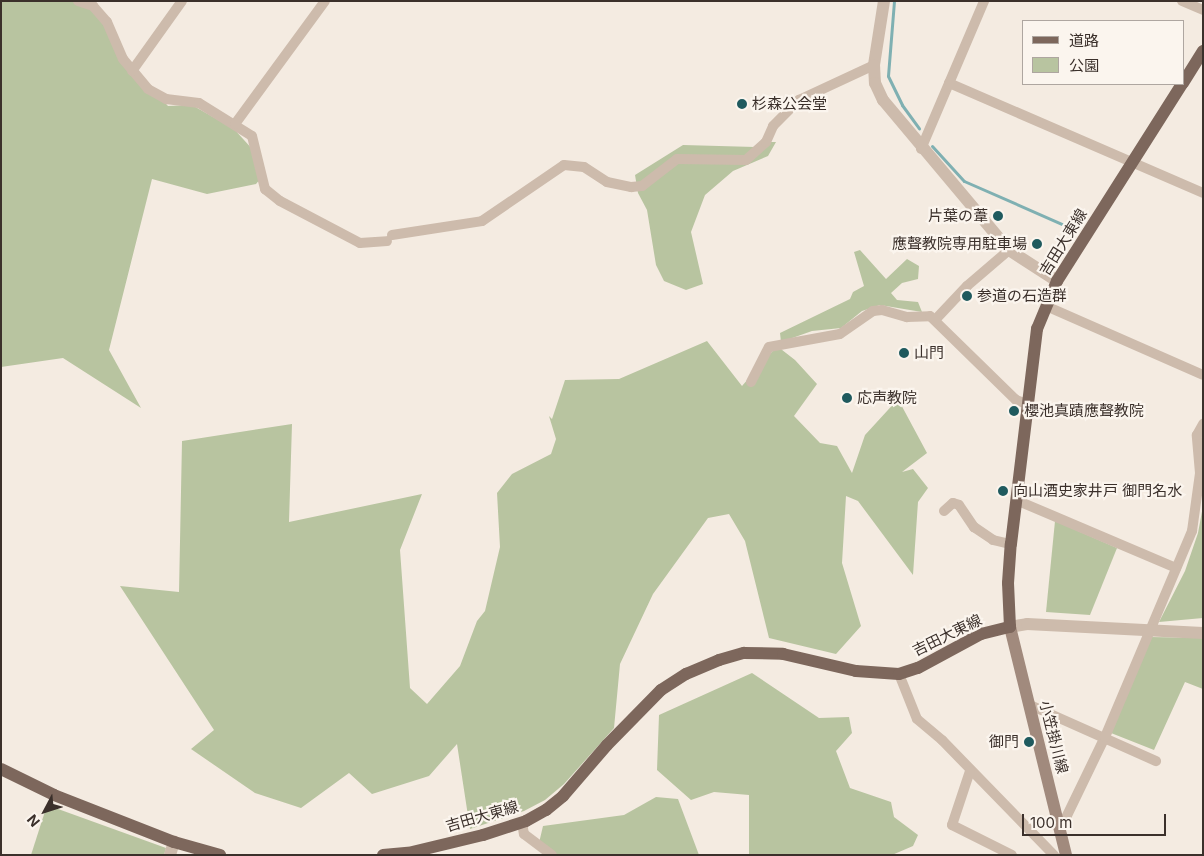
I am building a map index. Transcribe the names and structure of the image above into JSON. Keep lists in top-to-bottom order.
{
  "streets": {
    "main road": ["吉田大東線", "小笠掛川線"]
  },
  "crossings": [
    ["吉田大東線", "小笠掛川線"]
  ],
  "places": [
    "杉森公会堂",
    "片葉の葦",
    "應聲教院専用駐車場",
    "参道の石造群",
    "山門",
    "応声教院",
    "櫻池真蹟應聲教院",
    "向山酒史家井戸 御門名水",
    "御門"
  ],
  "legend": ["道路", "公園"],
  "scale_bar": "100 m",
  "north": "bottom left"
}
